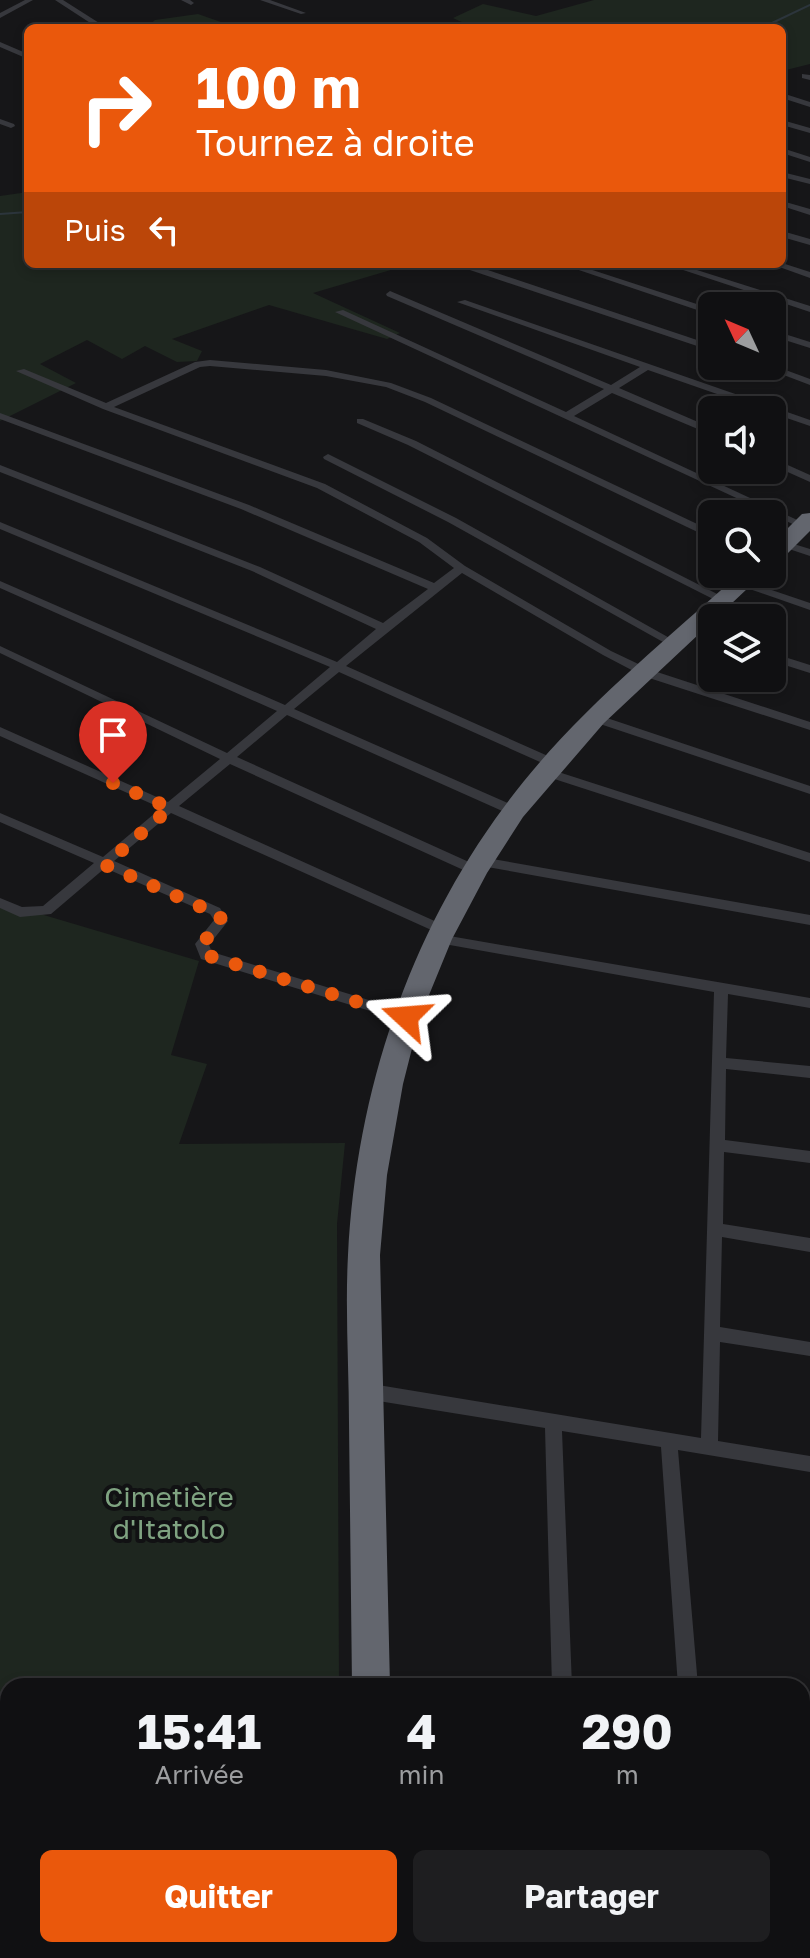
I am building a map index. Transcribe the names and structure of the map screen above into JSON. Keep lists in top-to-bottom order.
{
  "parks": ["Cimetière d'Itatolo"],
  "north": "top left",
  "page": {
    "turn": ["100 m", "Tournez à droite"],
    "then": "Puis",
    "eta": [
      "15:41",
      "Arrivée",
      "4",
      "min",
      "290",
      "m"
    ],
    "buttons": ["Quitter", "Partager"]
  }
}
